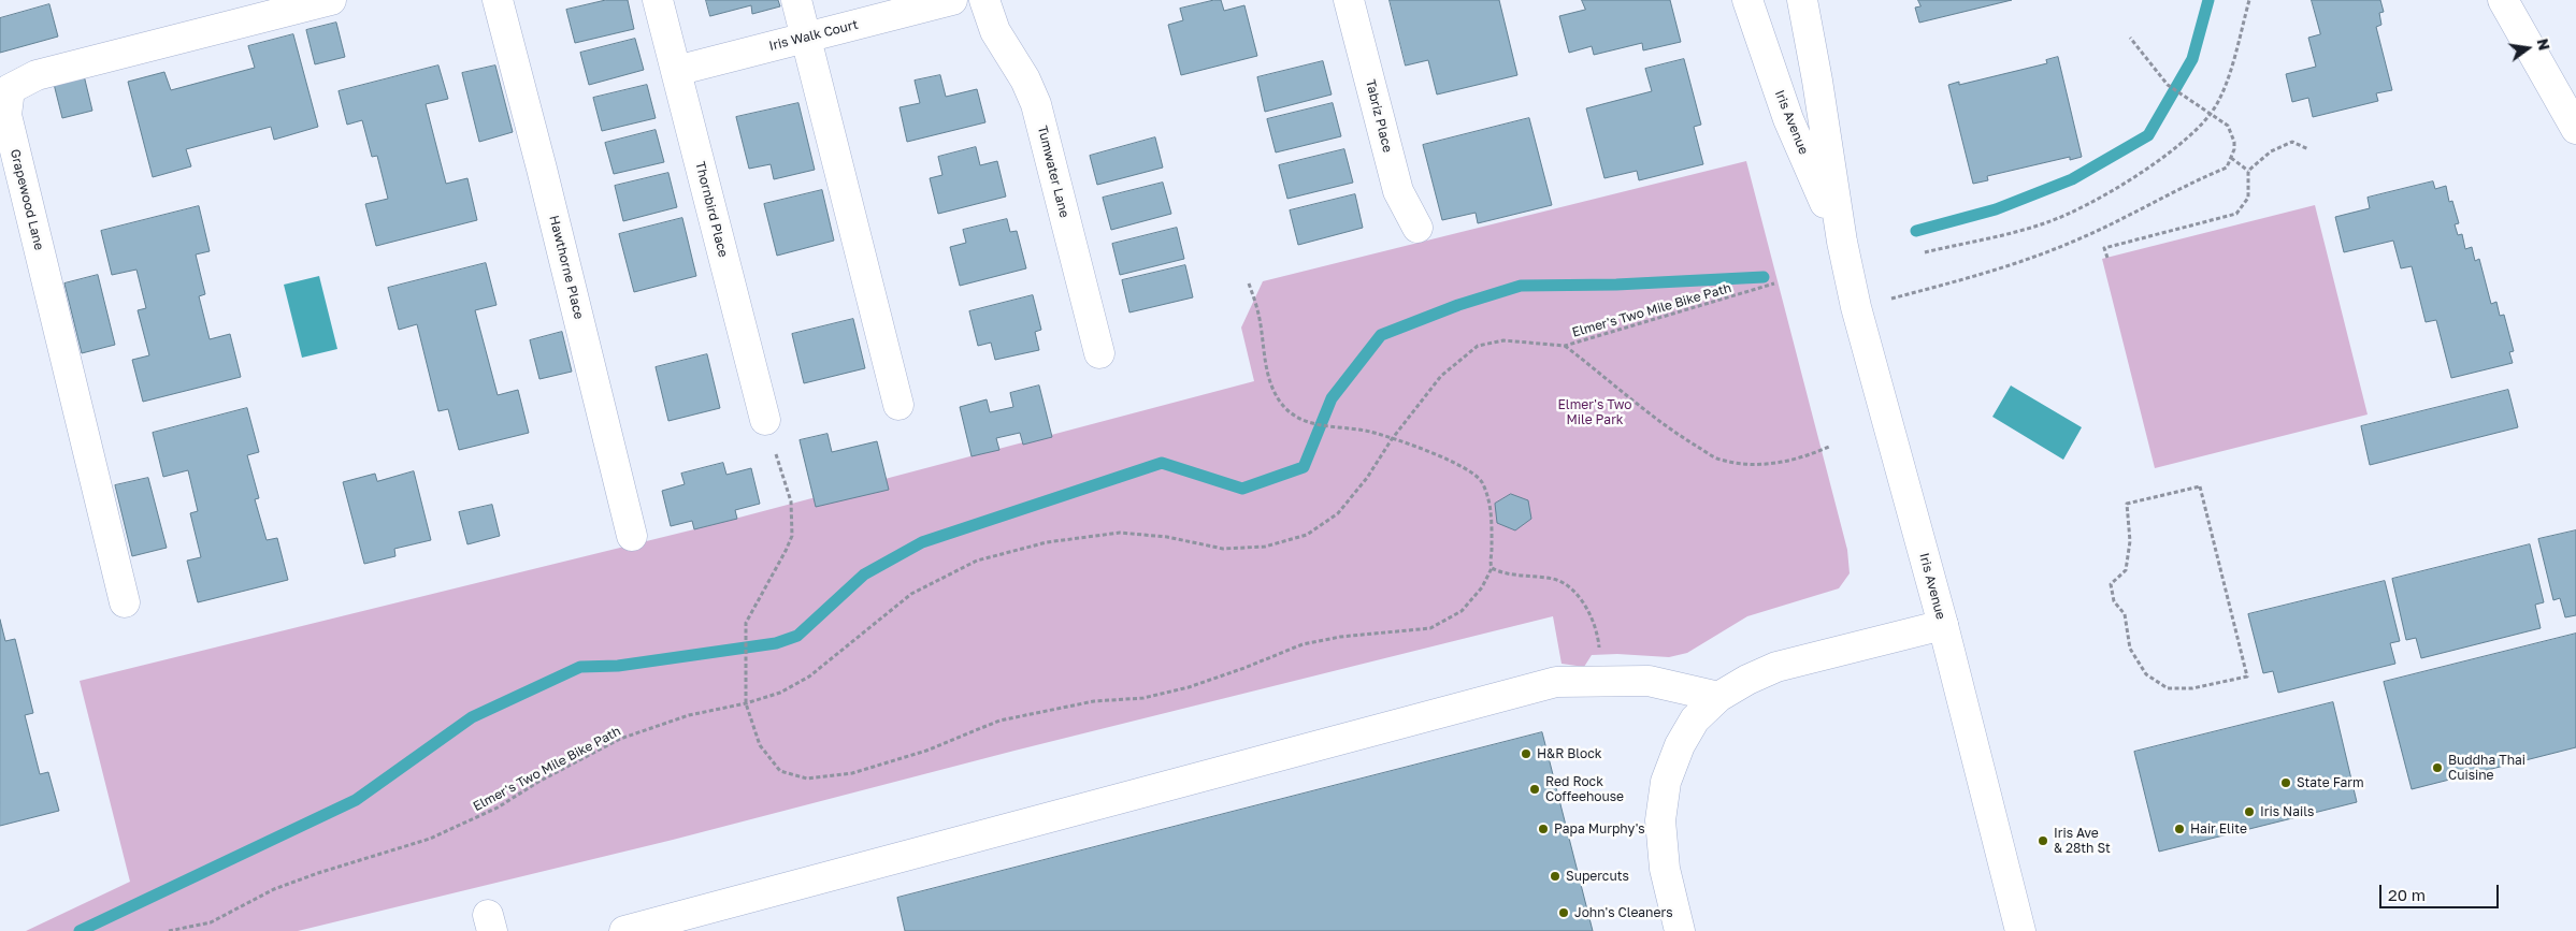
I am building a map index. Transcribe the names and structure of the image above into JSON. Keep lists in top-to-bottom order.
{
  "streets": {
    "street": [
      "Iris Walk Court",
      "Tabriz Place",
      "Iris Avenue",
      "Tumwater Lane",
      "Grapewood Lane",
      "Thornbird Place",
      "Hawthorne Place"
    ],
    "path": ["Elmer's Two Mile Bike Path"]
  },
  "crossings": [
    ["Iris Walk Court", "Thornbird Place"]
  ],
  "parks": ["Elmer's Two Mile Park"],
  "places": [
    "H&R Block",
    "Buddha Thai Cuisine",
    "State Farm",
    "Red Rock Coffeehouse",
    "Iris Nails",
    "Papa Murphy's",
    "Hair Elite",
    "Iris Ave & 28th St",
    "Supercuts",
    "John's Cleaners"
  ],
  "scale_bar": "20 m",
  "north": "right"
}
